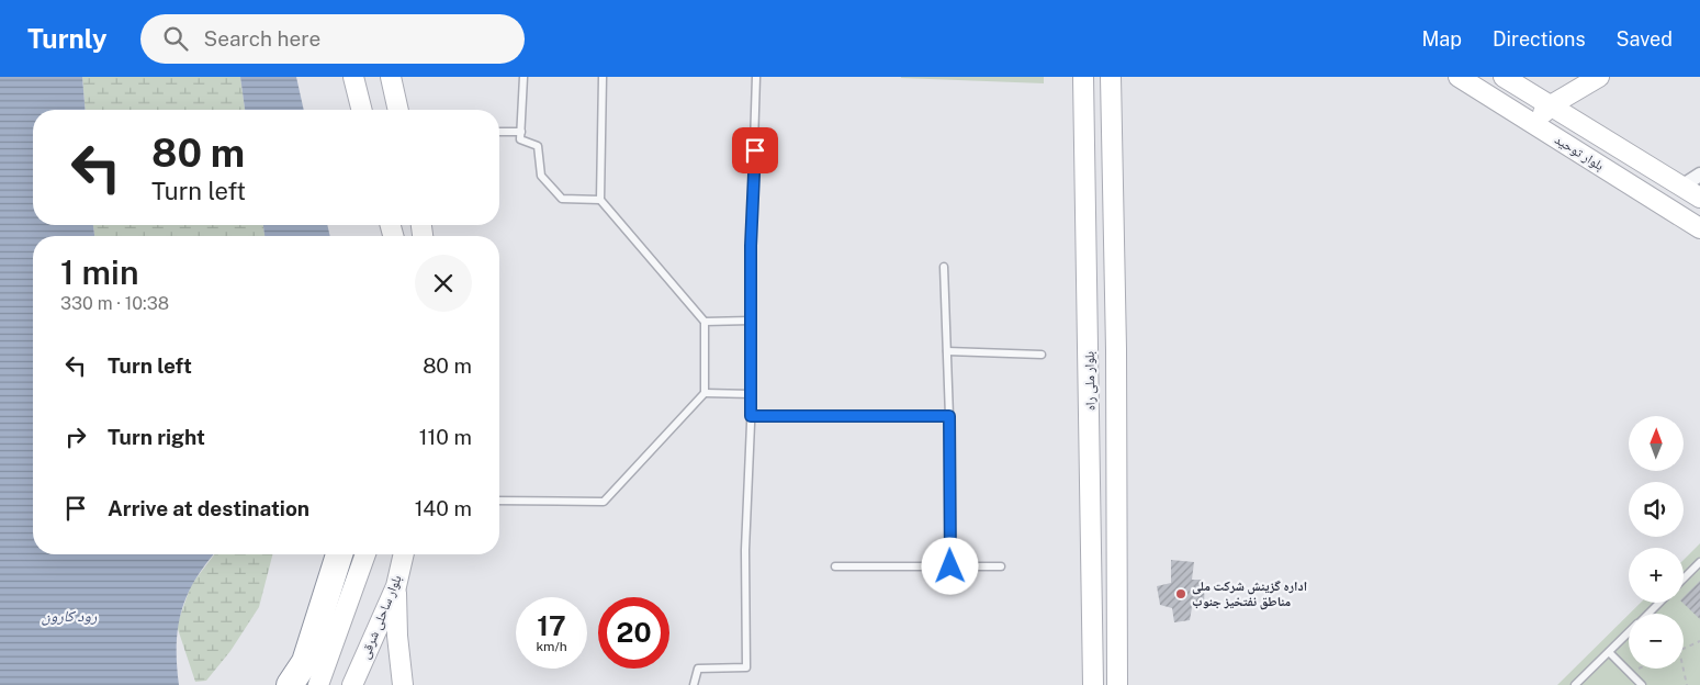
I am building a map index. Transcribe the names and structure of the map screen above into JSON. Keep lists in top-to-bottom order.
{
  "streets": {
    "main road": ["بلوار توحید", "بلوار ملی راه", "بلوار ساحلی شرقی"]
  },
  "water": ["رود کارون"],
  "places": ["اداره گزینش شرکت ملی مناطق نفتخیز جنوب"],
  "north": "top",
  "page": {
    "header": "Turnly",
    "search": "Search here",
    "nav": ["Map", "Directions", "Saved"],
    "turn": ["80 m", "Turn left"],
    "heading": ["1 min", "330 m · 10:38"],
    "list": [
      {
        "name": "Turn left",
        "value": "80 m"
      },
      {
        "name": "Turn right",
        "value": "110 m"
      },
      {
        "name": "Arrive at destination",
        "value": "140 m"
      }
    ],
    "map_buttons": ["+", "−"],
    "speed": "17 km/h",
    "limit": "20"
  }
}
